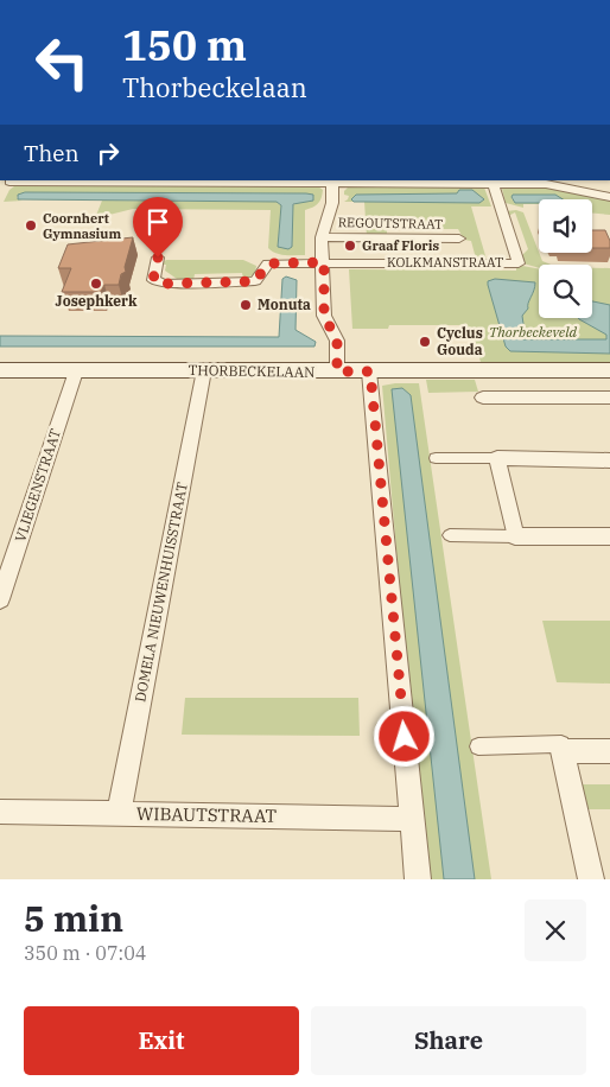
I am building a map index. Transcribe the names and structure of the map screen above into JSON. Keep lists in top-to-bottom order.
{
  "streets": {
    "main road": ["THORBECKELAAN"],
    "street": [
      "REGOUTSTRAAT",
      "KOLKMANSTRAAT",
      "VLIEGENSTRAAT",
      "DOMELA NIEUWENHUISSTRAAT",
      "WIBAUTSTRAAT"
    ]
  },
  "crossings": [
    ["THORBECKELAAN", "VLIEGENSTRAAT"],
    ["THORBECKELAAN", "DOMELA NIEUWENHUISSTRAAT"],
    ["DOMELA NIEUWENHUISSTRAAT", "WIBAUTSTRAAT"]
  ],
  "parks": ["Thorbeckeveld"],
  "places": [
    "Coornhert Gymnasium",
    "Graaf Floris",
    "Josephkerk",
    "Monuta",
    "Cyclus Gouda"
  ],
  "page": {
    "turn": ["150 m", "Thorbeckelaan"],
    "then": "Then",
    "heading": ["5 min", "350 m · 07:04"],
    "buttons": ["Exit", "Share"]
  }
}
